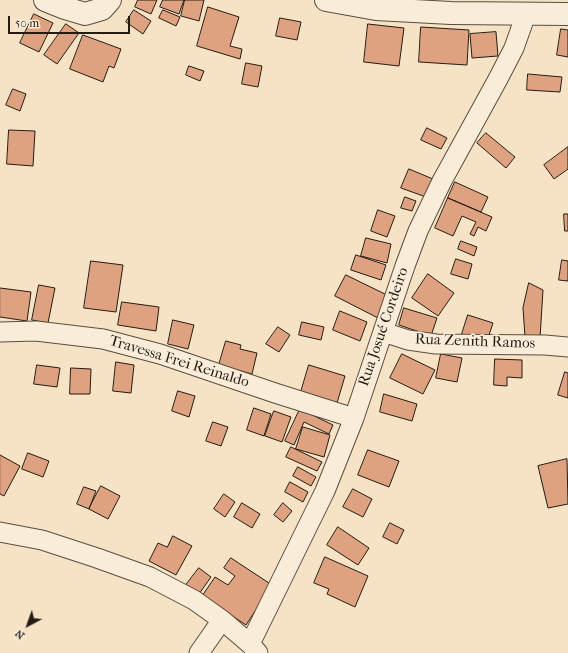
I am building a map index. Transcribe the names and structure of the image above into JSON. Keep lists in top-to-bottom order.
{
  "streets": {
    "street": ["Rua Josué Cordeiro", "Rua Zenith Ramos", "Travessa Frei Reinaldo"]
  },
  "crossings": [
    ["Rua Josué Cordeiro", "Rua Zenith Ramos"],
    ["Rua Josué Cordeiro", "Travessa Frei Reinaldo"]
  ],
  "scale_bar": "50 m",
  "north": "bottom left"
}
